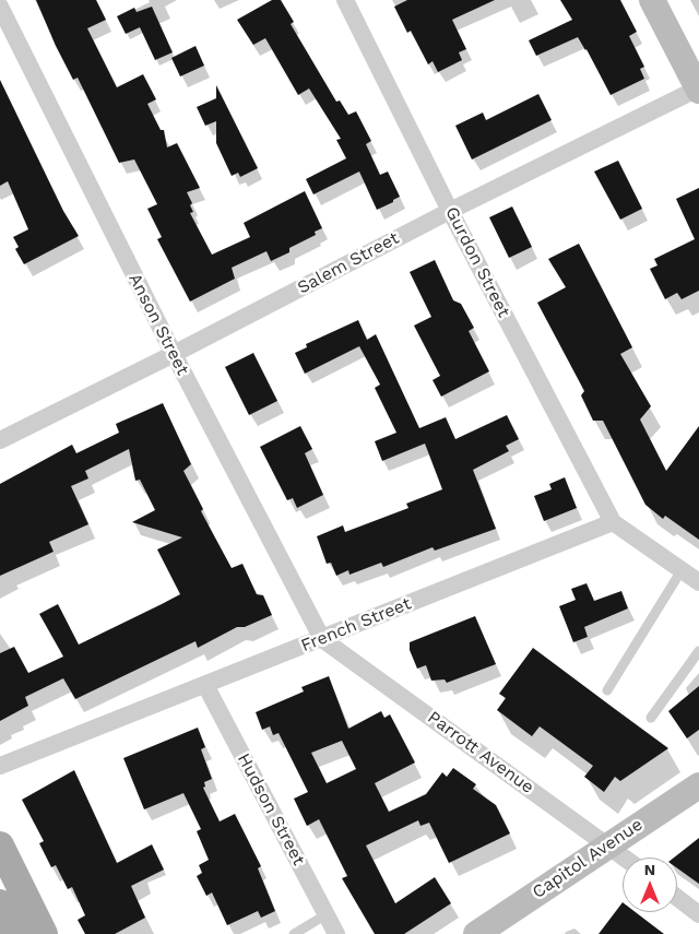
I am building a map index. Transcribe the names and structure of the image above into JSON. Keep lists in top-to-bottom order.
{
  "streets": {
    "main road": ["Capitol Avenue"],
    "street": [
      "Gurdon Street",
      "Salem Street",
      "Anson Street",
      "French Street",
      "Parrott Avenue",
      "Hudson Street"
    ]
  },
  "crossings": [
    ["Gurdon Street", "Salem Street"],
    ["Gurdon Street", "French Street"],
    ["Salem Street", "Anson Street"],
    ["Anson Street", "French Street"],
    ["Anson Street", "Parrott Avenue"],
    ["French Street", "Parrott Avenue"],
    ["French Street", "Hudson Street"],
    ["Parrott Avenue", "Capitol Avenue"]
  ],
  "north": "top"
}
